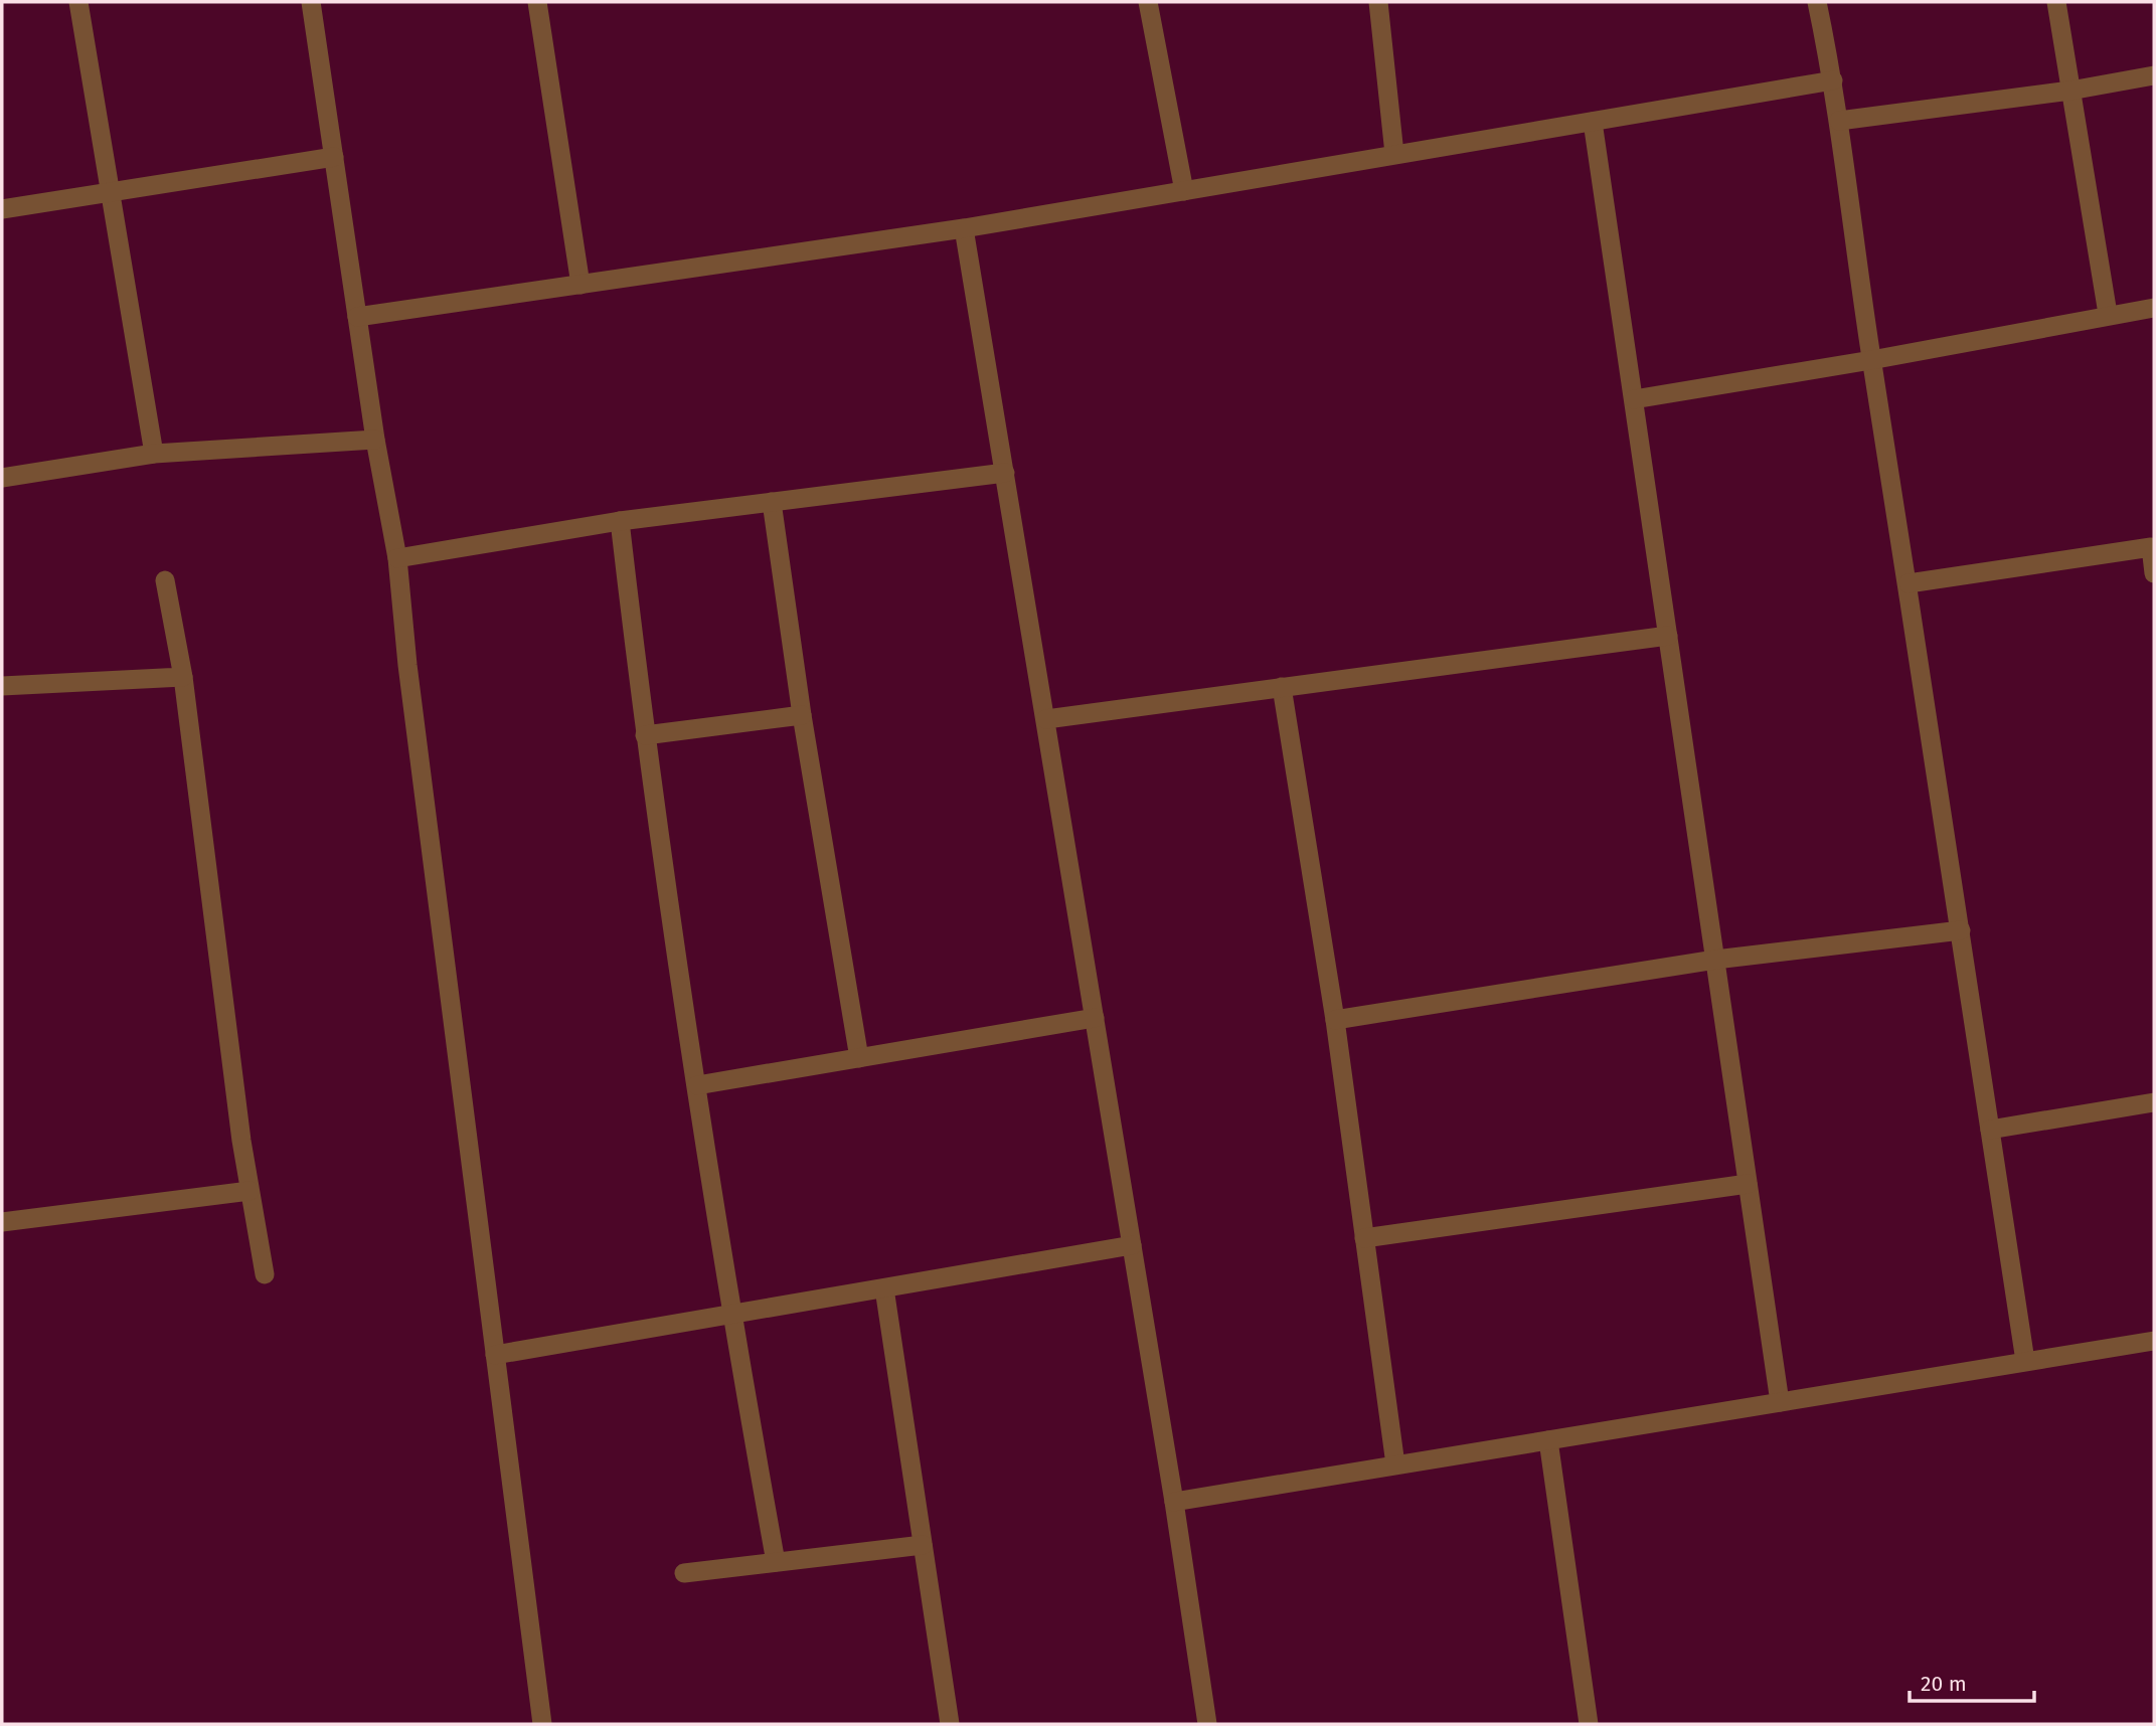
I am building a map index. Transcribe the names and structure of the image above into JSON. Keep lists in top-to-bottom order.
{
  "scale_bar": "20 m"
}
